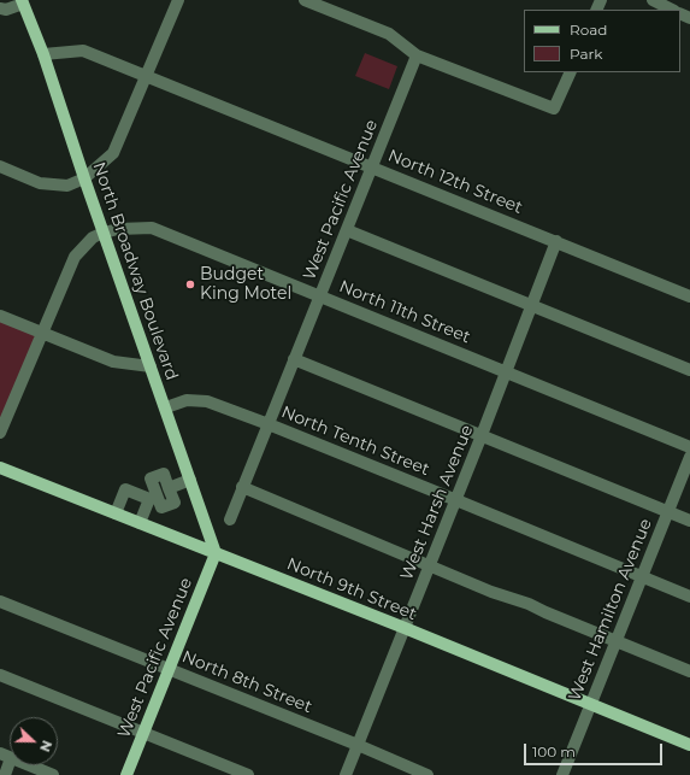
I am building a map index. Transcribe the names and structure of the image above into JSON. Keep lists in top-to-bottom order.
{
  "streets": {
    "main road": ["West Pacific Avenue", "North Broadway Boulevard", "North 9th Street"],
    "street": [
      "North 12th Street",
      "North 11th Street",
      "North Tenth Street",
      "West Harsh Avenue",
      "West Hamilton Avenue",
      "North 8th Street"
    ]
  },
  "crossings": [
    ["North 12th Street", "West Pacific Avenue"],
    ["North 12th Street", "North Broadway Boulevard"],
    ["North 12th Street", "West Harsh Avenue"],
    ["West Pacific Avenue", "North Broadway Boulevard"],
    ["West Pacific Avenue", "North 11th Street"],
    ["West Pacific Avenue", "North Tenth Street"],
    ["West Pacific Avenue", "North 9th Street"],
    ["West Pacific Avenue", "North 8th Street"],
    ["North Broadway Boulevard", "North 11th Street"],
    ["North Broadway Boulevard", "North Tenth Street"],
    ["North Broadway Boulevard", "North 9th Street"],
    ["North 11th Street", "West Harsh Avenue"],
    ["North Tenth Street", "West Harsh Avenue"],
    ["North Tenth Street", "West Hamilton Avenue"],
    ["West Harsh Avenue", "North 9th Street"],
    ["West Harsh Avenue", "North 8th Street"],
    ["North 9th Street", "West Hamilton Avenue"]
  ],
  "places": ["Budget King Motel"],
  "legend": ["Road", "Park"],
  "scale_bar": "100 m",
  "north": "right"
}
